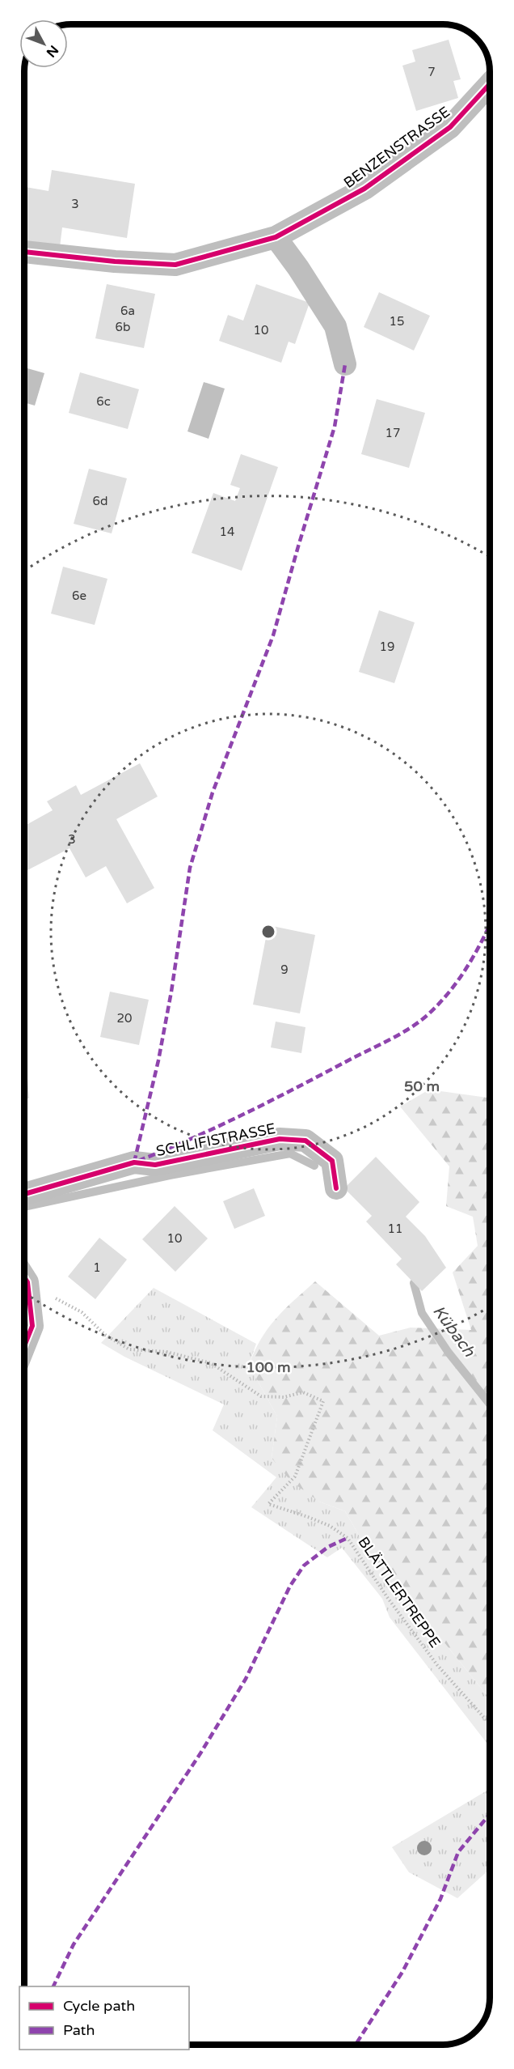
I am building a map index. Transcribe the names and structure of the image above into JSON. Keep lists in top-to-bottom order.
{
  "streets": {
    "street": ["BENZENSTRASSE", "SCHLIFISTRASSE"],
    "path": ["BLÄTTLERTREPPE"]
  },
  "water": ["Kübach"],
  "house_numbers": [
    "7",
    "3",
    "6a",
    "15",
    "6b",
    "10",
    "6c",
    "17",
    "6d",
    "14",
    "6e",
    "19",
    "3",
    "9",
    "20",
    "11",
    "10",
    "1"
  ],
  "legend": ["Cycle path", "Path"],
  "north": "bottom right",
  "rings": ["50 m", "100 m"]
}
